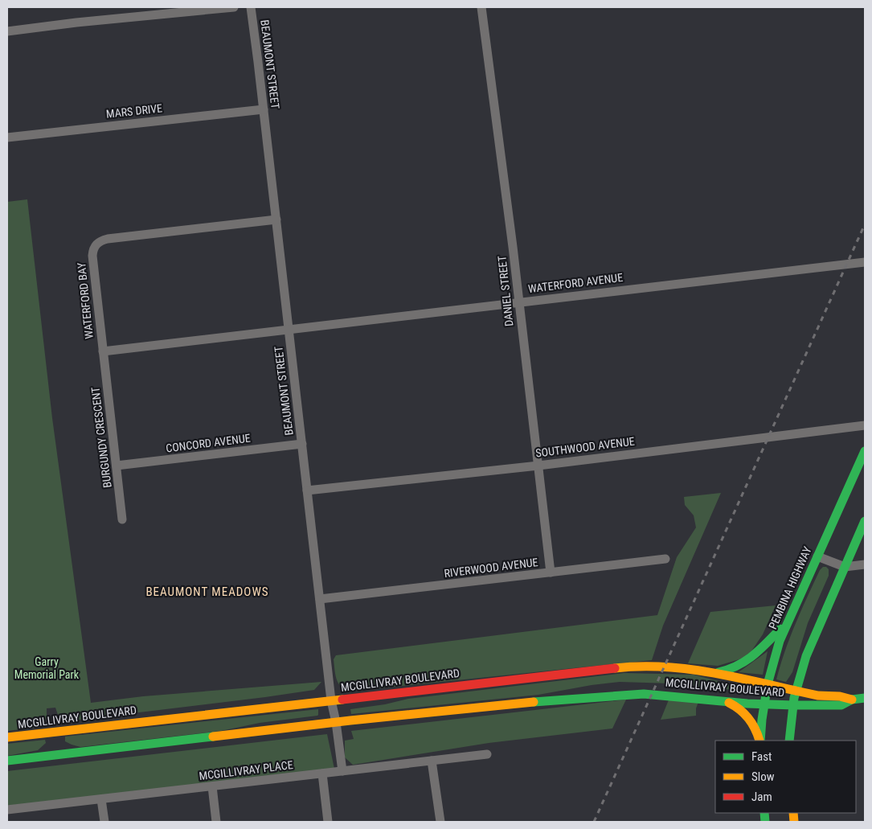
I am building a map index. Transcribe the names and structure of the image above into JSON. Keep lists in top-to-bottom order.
{
  "streets": {
    "main road": ["PEMBINA HIGHWAY", "MCGILLIVRAY BOULEVARD"],
    "street": [
      "BEAUMONT STREET",
      "MARS DRIVE",
      "WATERFORD AVENUE",
      "DANIEL STREET",
      "WATERFORD BAY",
      "BURGUNDY CRESCENT",
      "CONCORD AVENUE",
      "SOUTHWOOD AVENUE",
      "RIVERWOOD AVENUE",
      "MCGILLIVRAY PLACE"
    ]
  },
  "crossings": [
    ["BEAUMONT STREET", "MARS DRIVE"],
    ["BEAUMONT STREET", "WATERFORD AVENUE"],
    ["BEAUMONT STREET", "WATERFORD BAY"],
    ["BEAUMONT STREET", "CONCORD AVENUE"],
    ["BEAUMONT STREET", "SOUTHWOOD AVENUE"],
    ["BEAUMONT STREET", "RIVERWOOD AVENUE"],
    ["BEAUMONT STREET", "MCGILLIVRAY BOULEVARD"],
    ["BEAUMONT STREET", "MCGILLIVRAY PLACE"],
    ["WATERFORD AVENUE", "DANIEL STREET"],
    ["WATERFORD AVENUE", "WATERFORD BAY"],
    ["DANIEL STREET", "SOUTHWOOD AVENUE"],
    ["DANIEL STREET", "RIVERWOOD AVENUE"],
    ["WATERFORD BAY", "BURGUNDY CRESCENT"],
    ["BURGUNDY CRESCENT", "CONCORD AVENUE"],
    ["PEMBINA HIGHWAY", "MCGILLIVRAY BOULEVARD"]
  ],
  "districts": ["BEAUMONT MEADOWS"],
  "parks": ["Garry Memorial Park"],
  "legend": ["Fast", "Slow", "Jam"]
}
